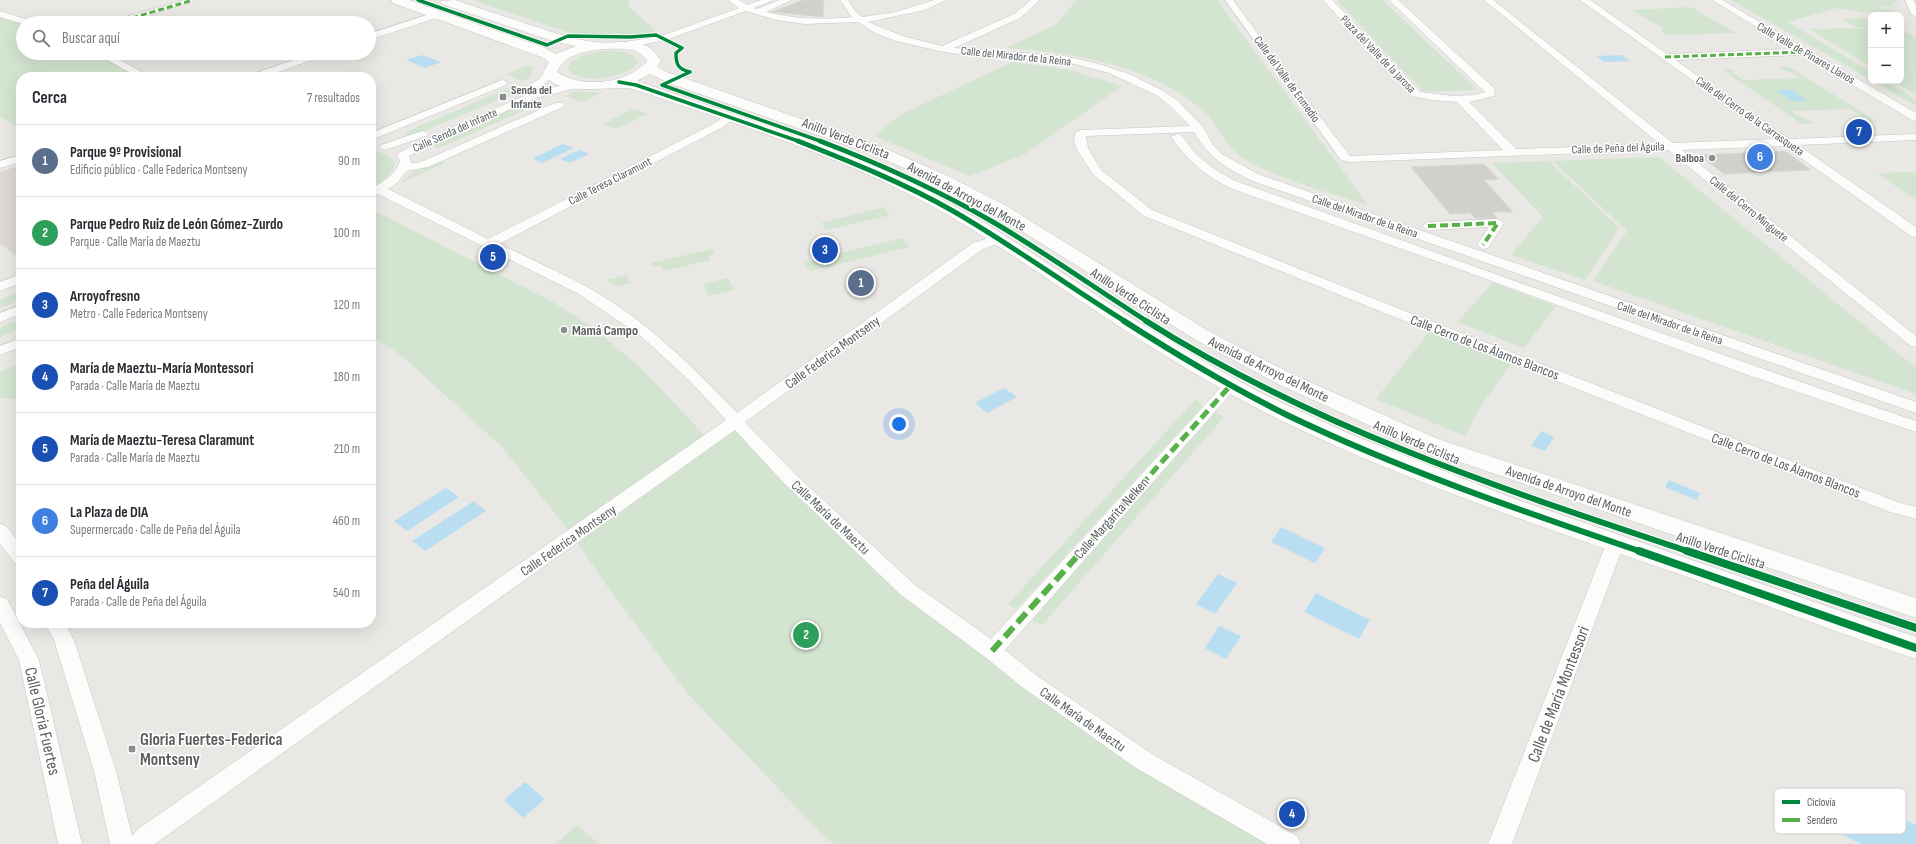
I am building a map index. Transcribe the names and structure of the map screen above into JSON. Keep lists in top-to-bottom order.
{
  "streets": {
    "street": [
      "Calle Valle de Pinares Llanos",
      "Plaza del Valle de la Jarosa",
      "Calle del Mirador de la Reina",
      "Calle del Valle de Enmedio",
      "Calle del Cerro de la Carrasqueta",
      "Calle Senda del Infante",
      "Calle de Peña del Águila",
      "Calle Teresa Claramunt",
      "Avenida de Arroyo del Monte",
      "Calle del Cerro Minguete",
      "Calle Cerro de Los Álamos Blancos",
      "Calle Federica Montseny",
      "Calle María de Maeztu",
      "Calle Margarita Nelken",
      "Calle de María Montessori",
      "Calle Gloria Fuertes"
    ],
    "cycle path": ["Anillo Verde Ciclista"]
  },
  "crossings": [
    ["Calle del Valle de Enmedio", "Calle de Peña del Águila"],
    ["Calle del Cerro de la Carrasqueta", "Calle de Peña del Águila"],
    ["Calle de Peña del Águila", "Calle del Cerro Minguete"],
    ["Calle Teresa Claramunt", "Avenida de Arroyo del Monte"],
    ["Calle Teresa Claramunt", "Calle María de Maeztu"],
    ["Avenida de Arroyo del Monte", "Calle Federica Montseny"],
    ["Avenida de Arroyo del Monte", "Calle Margarita Nelken"],
    ["Avenida de Arroyo del Monte", "Calle de María Montessori"],
    ["Calle Federica Montseny", "Calle María de Maeztu"],
    ["Calle María de Maeztu", "Calle Margarita Nelken"]
  ],
  "places": {
    "transit": ["Senda del Infante", "Gloria Fuertes-Federica Montseny"],
    "other": ["Balboa", "Mamá Campo"]
  },
  "legend": ["Ciclovía", "Sendero"],
  "page": {
    "map_buttons": ["+", "−"],
    "search": "Buscar aquí",
    "heading": ["Cerca", "7 resultados"],
    "pins": [
      "7",
      "6",
      "3",
      "5",
      "1",
      "2",
      "4"
    ],
    "list": [
      {
        "mark": "1",
        "name": "Parque 9º Provisional",
        "note": "Edificio público · Calle Federica Montseny",
        "value": "90 m"
      },
      {
        "mark": "2",
        "name": "Parque Pedro Ruiz de León Gómez-Zurdo",
        "note": "Parque · Calle María de Maeztu",
        "value": "100 m"
      },
      {
        "mark": "3",
        "name": "Arroyofresno",
        "note": "Metro · Calle Federica Montseny",
        "value": "120 m"
      },
      {
        "mark": "4",
        "name": "María de Maeztu-María Montessori",
        "note": "Parada · Calle María de Maeztu",
        "value": "180 m"
      },
      {
        "mark": "5",
        "name": "María de Maeztu-Teresa Claramunt",
        "note": "Parada · Calle María de Maeztu",
        "value": "210 m"
      },
      {
        "mark": "6",
        "name": "La Plaza de DIA",
        "note": "Supermercado · Calle de Peña del Águila",
        "value": "460 m"
      },
      {
        "mark": "7",
        "name": "Peña del Águila",
        "note": "Parada · Calle de Peña del Águila",
        "value": "540 m"
      }
    ]
  }
}
